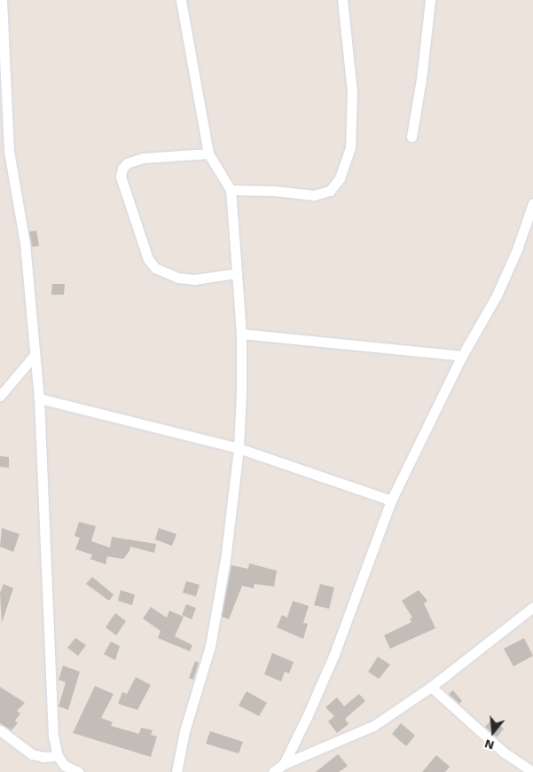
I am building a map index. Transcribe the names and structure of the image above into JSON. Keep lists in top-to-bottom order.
{
  "north": "bottom"
}
